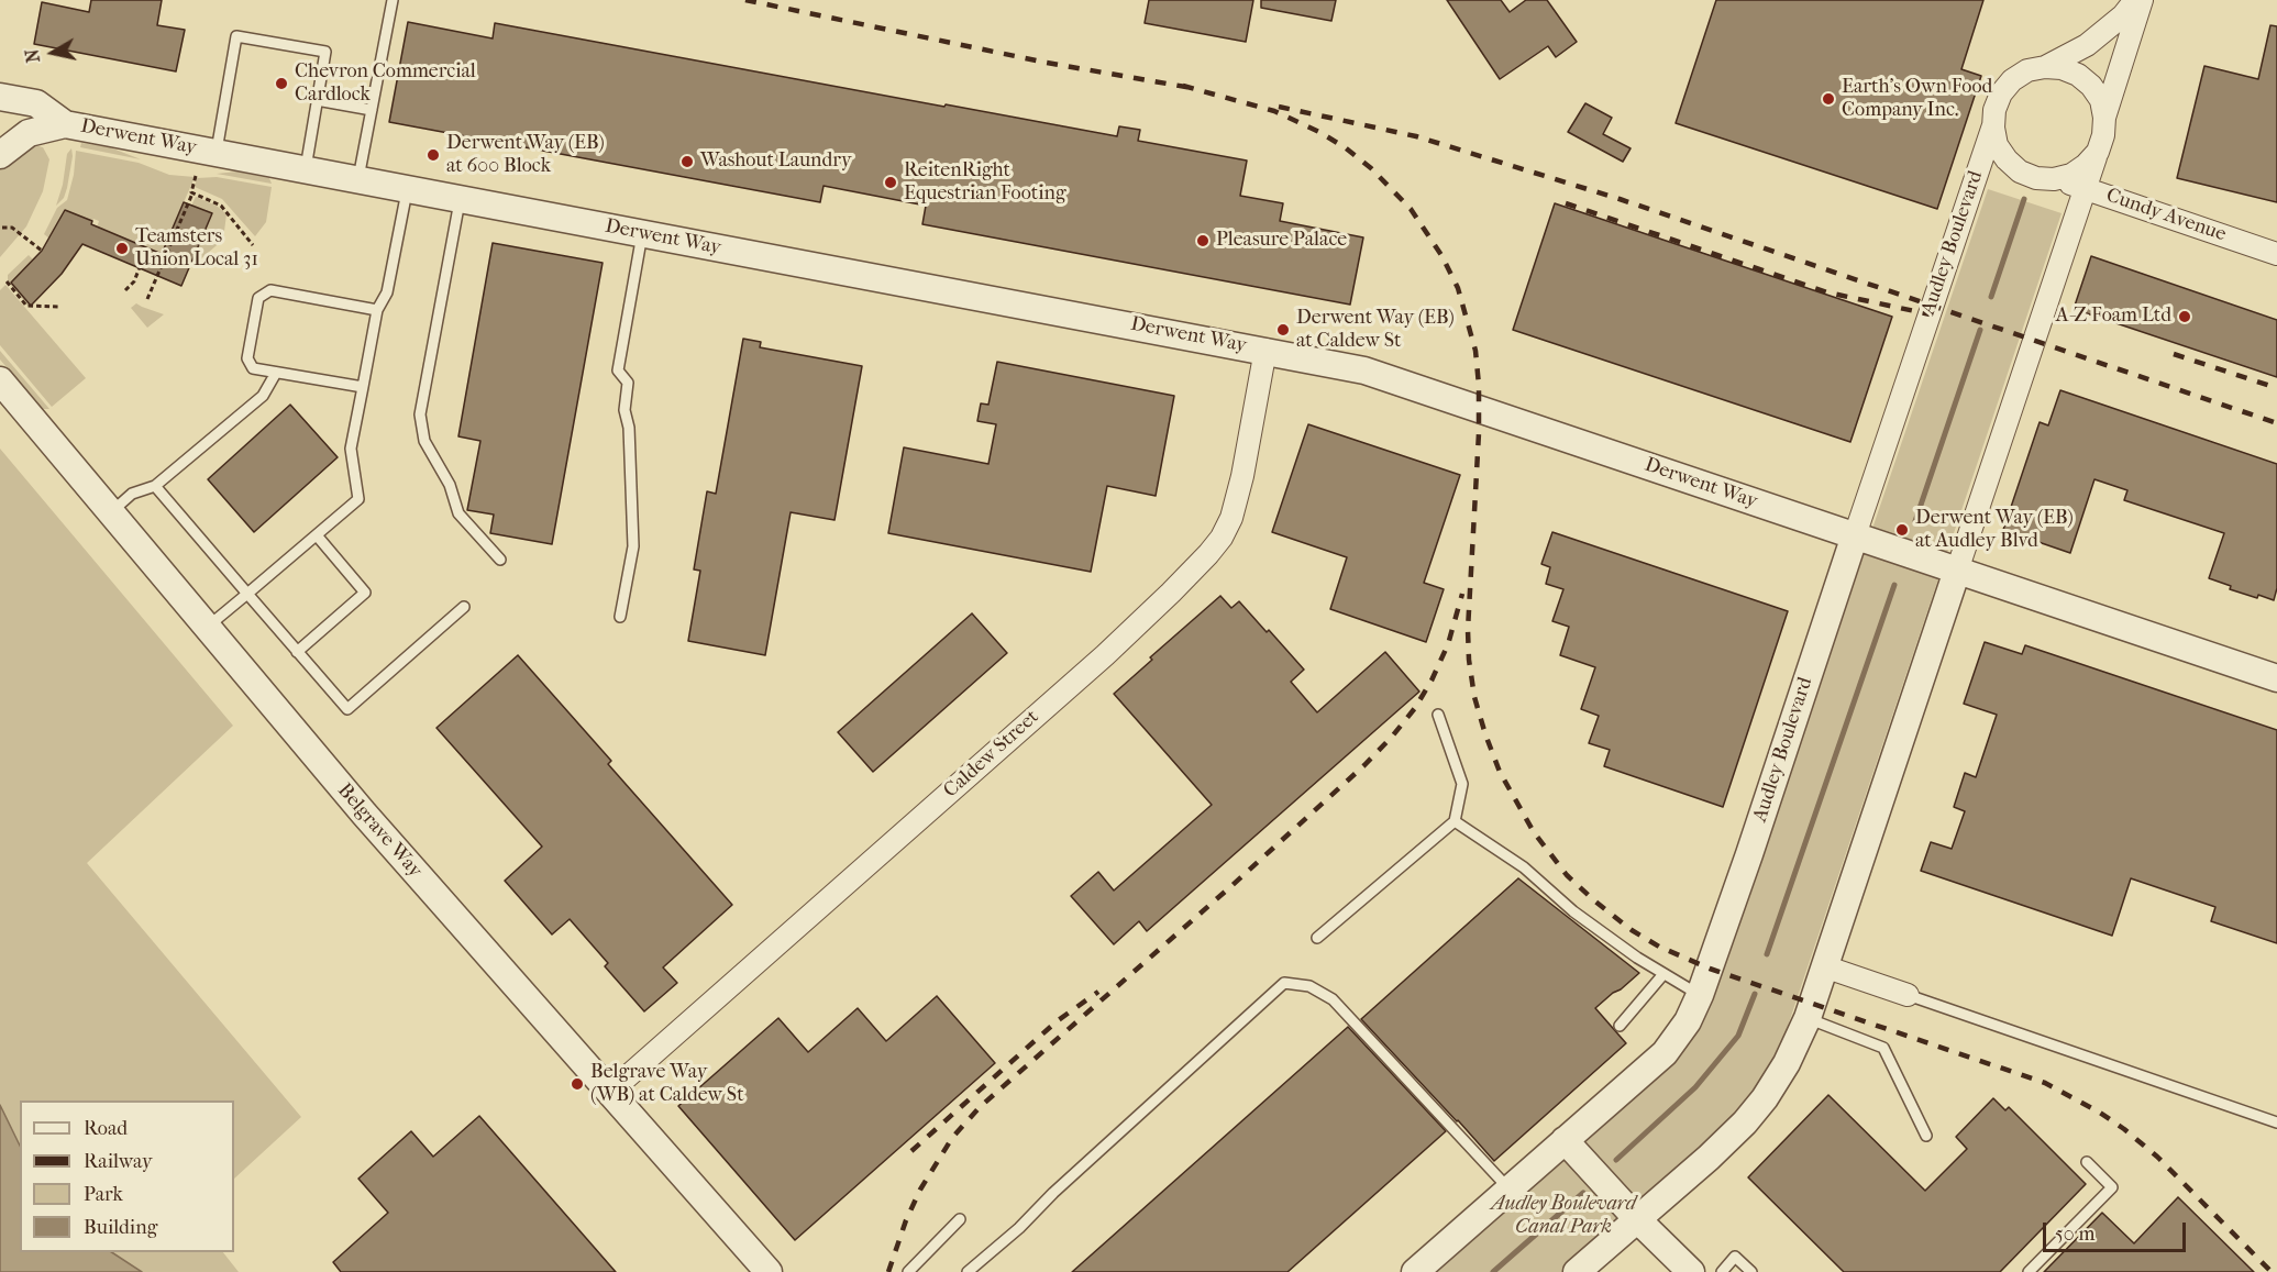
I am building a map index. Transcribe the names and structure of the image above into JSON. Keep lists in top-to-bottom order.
{
  "streets": {
    "street": [
      "Derwent Way",
      "Cundy Avenue",
      "Audley Boulevard",
      "Caldew Street",
      "Belgrave Way"
    ]
  },
  "crossings": [
    ["Derwent Way", "Audley Boulevard"],
    ["Derwent Way", "Caldew Street"],
    ["Cundy Avenue", "Audley Boulevard"],
    ["Caldew Street", "Belgrave Way"]
  ],
  "parks": ["Audley Boulevard Canal Park"],
  "places": [
    "Chevron Commercial Cardlock",
    "Earth's Own Food Company Inc.",
    "Derwent Way (EB) at 600 Block",
    "Washout Laundry",
    "ReitenRight Equestrian Footing",
    "Pleasure Palace",
    "Teamsters Union Local 31",
    "A-Z Foam Ltd",
    "Derwent Way (EB) at Caldew St",
    "Derwent Way (EB) at Audley Blvd",
    "Belgrave Way (WB) at Caldew St"
  ],
  "legend": [
    "Road",
    "Railway",
    "Park",
    "Building"
  ],
  "scale_bar": "50 m",
  "north": "left"
}
